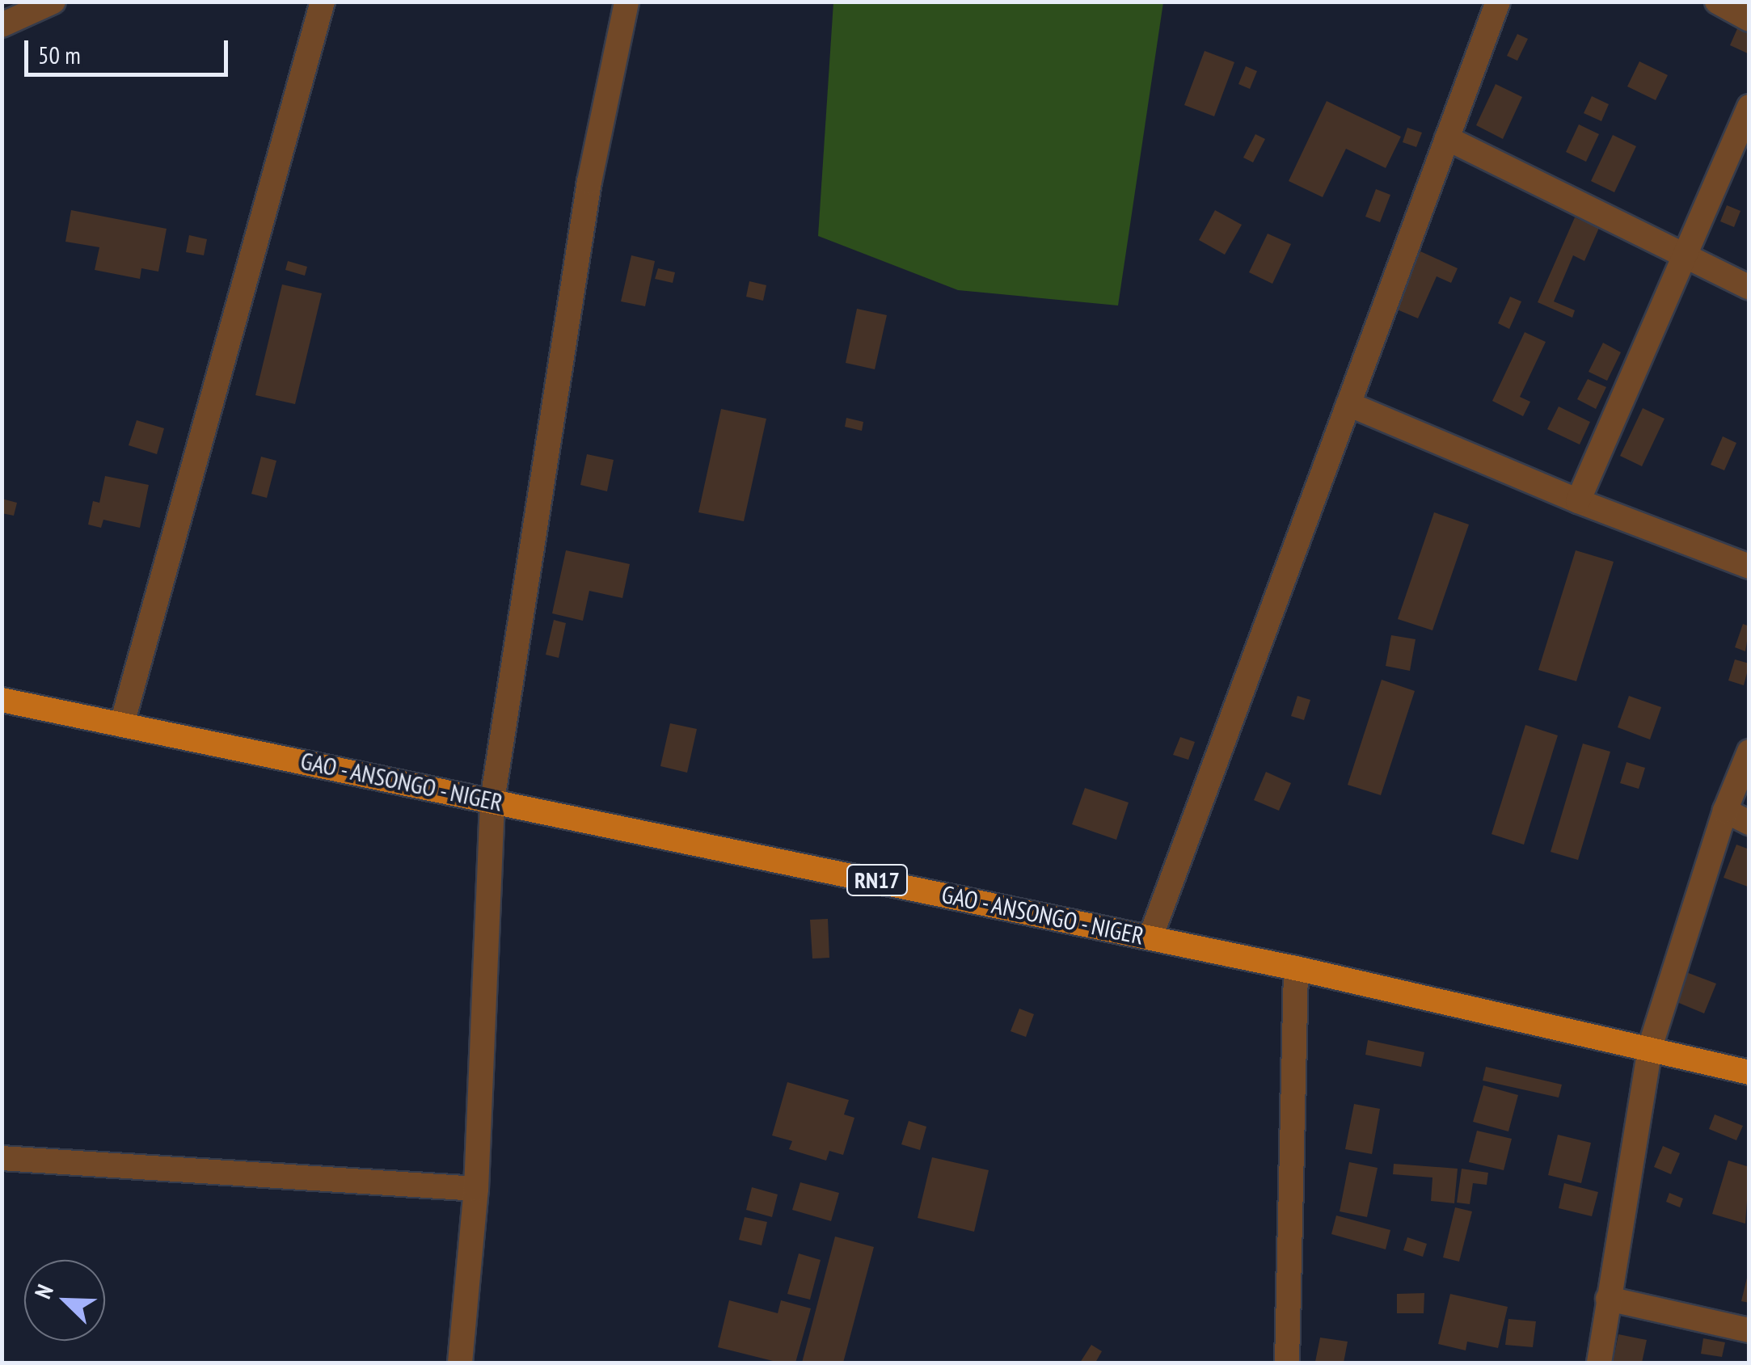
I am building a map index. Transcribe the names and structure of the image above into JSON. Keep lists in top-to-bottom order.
{
  "streets": {
    "main road": ["GAO - ANSONGO - NIGER", "RN17"]
  },
  "scale_bar": "50 m",
  "north": "top left"
}
